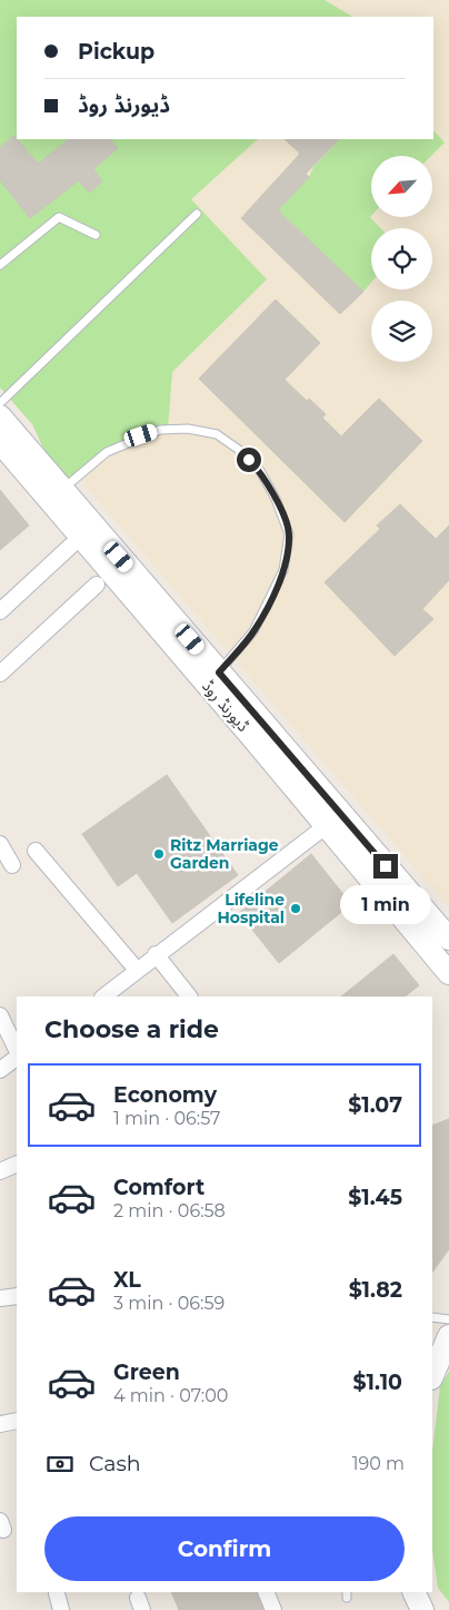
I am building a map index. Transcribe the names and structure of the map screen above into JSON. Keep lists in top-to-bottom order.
{
  "streets": {
    "main road": ["ڈیورنڈ روڈ"]
  },
  "places": ["Ritz Marriage Garden", "Lifeline Hospital"],
  "north": "bottom left",
  "page": {
    "banner": ["Pickup", "ڈیورنڈ روڈ"],
    "bubble": "1 min",
    "heading": "Choose a ride",
    "list": [
      {
        "name": "Economy",
        "note": "1 min · 06:57",
        "value": "$1.07"
      },
      {
        "name": "Comfort",
        "note": "2 min · 06:58",
        "value": "$1.45"
      },
      {
        "name": "XL",
        "note": "3 min · 06:59",
        "value": "$1.82"
      },
      {
        "name": "Green",
        "note": "4 min · 07:00",
        "value": "$1.10"
      }
    ],
    "pay": ["Cash", "190 m"],
    "buttons": "Confirm"
  }
}
